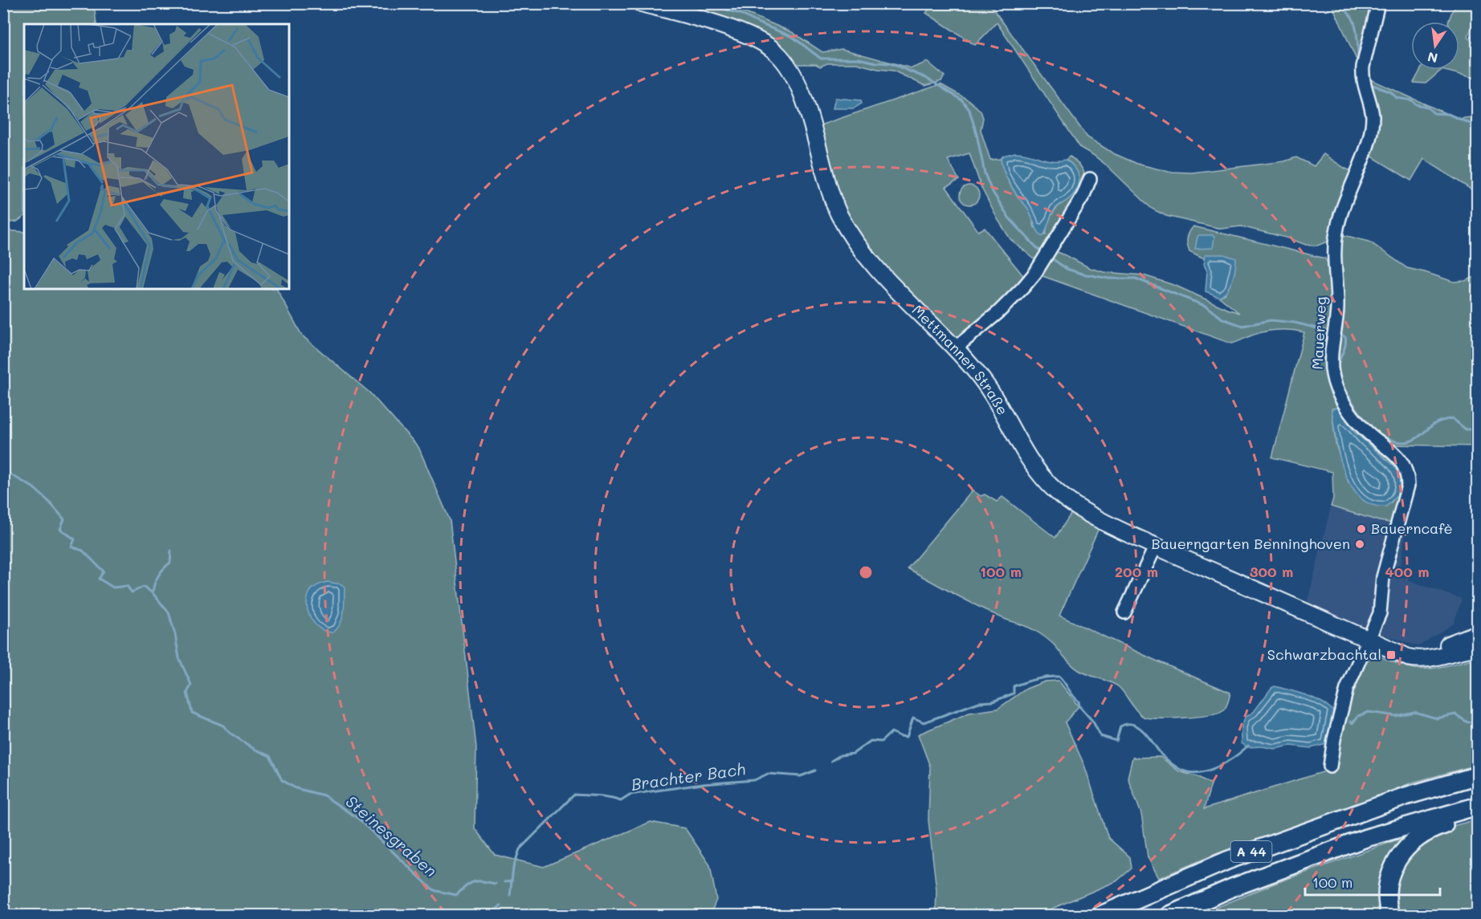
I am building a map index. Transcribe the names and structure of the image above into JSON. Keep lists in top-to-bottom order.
{
  "streets": {
    "highway": ["A 44"],
    "main road": ["Mettmanner Straße"],
    "street": ["Mauerweg"]
  },
  "crossings": [
    ["Mauerweg", "Mettmanner Straße"]
  ],
  "water": ["Brachter Bach", "Steinesgraben"],
  "places": {
    "other": ["Bauerncafè", "Bauerngarten Benninghoven"],
    "transit": ["Schwarzbachtal"]
  },
  "scale_bar": "100 m",
  "north": "bottom",
  "rings": [
    "100 m",
    "200 m",
    "300 m",
    "400 m"
  ]
}
